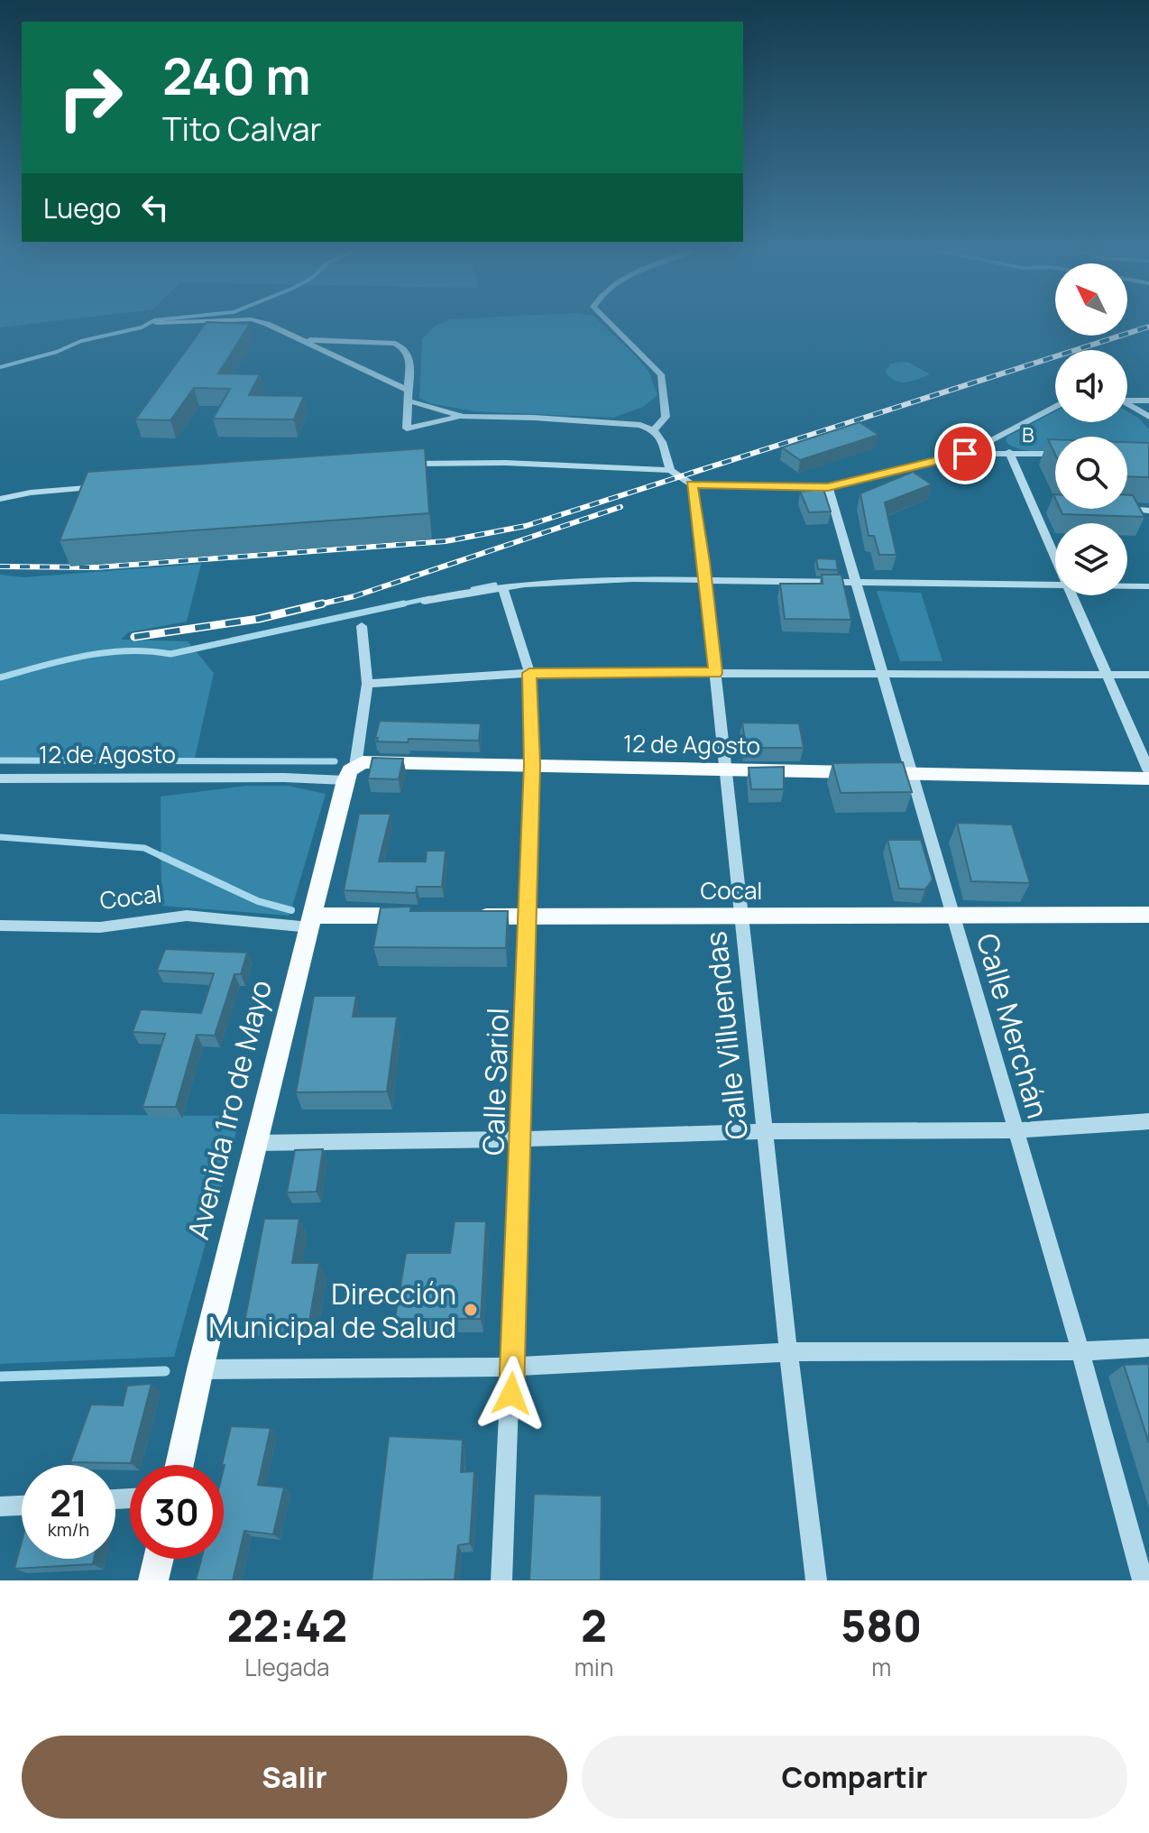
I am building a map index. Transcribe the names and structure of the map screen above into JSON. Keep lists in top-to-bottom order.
{
  "streets": {
    "main road": ["12 de Agosto", "Cocal", "Avenida 1ro de Mayo"],
    "street": [
      "B",
      "Calle Merchán",
      "Calle Villuendas",
      "Calle Sariol"
    ]
  },
  "crossings": [
    ["B", "Calle Merchán"],
    ["B", "Calle Villuendas"],
    ["12 de Agosto", "Calle Merchán"],
    ["12 de Agosto", "Calle Villuendas"],
    ["12 de Agosto", "Calle Sariol"],
    ["12 de Agosto", "Avenida 1ro de Mayo"],
    ["Cocal", "Calle Merchán"],
    ["Cocal", "Calle Villuendas"],
    ["Cocal", "Calle Sariol"],
    ["Cocal", "Avenida 1ro de Mayo"]
  ],
  "places": ["Dirección Municipal de Salud"],
  "north": "top left",
  "page": {
    "turn": ["240 m", "Tito Calvar"],
    "then": "Luego",
    "speed": "21 km/h",
    "limit": "30",
    "eta": [
      "22:42",
      "Llegada",
      "2",
      "min",
      "580",
      "m"
    ],
    "buttons": ["Salir", "Compartir"]
  }
}
